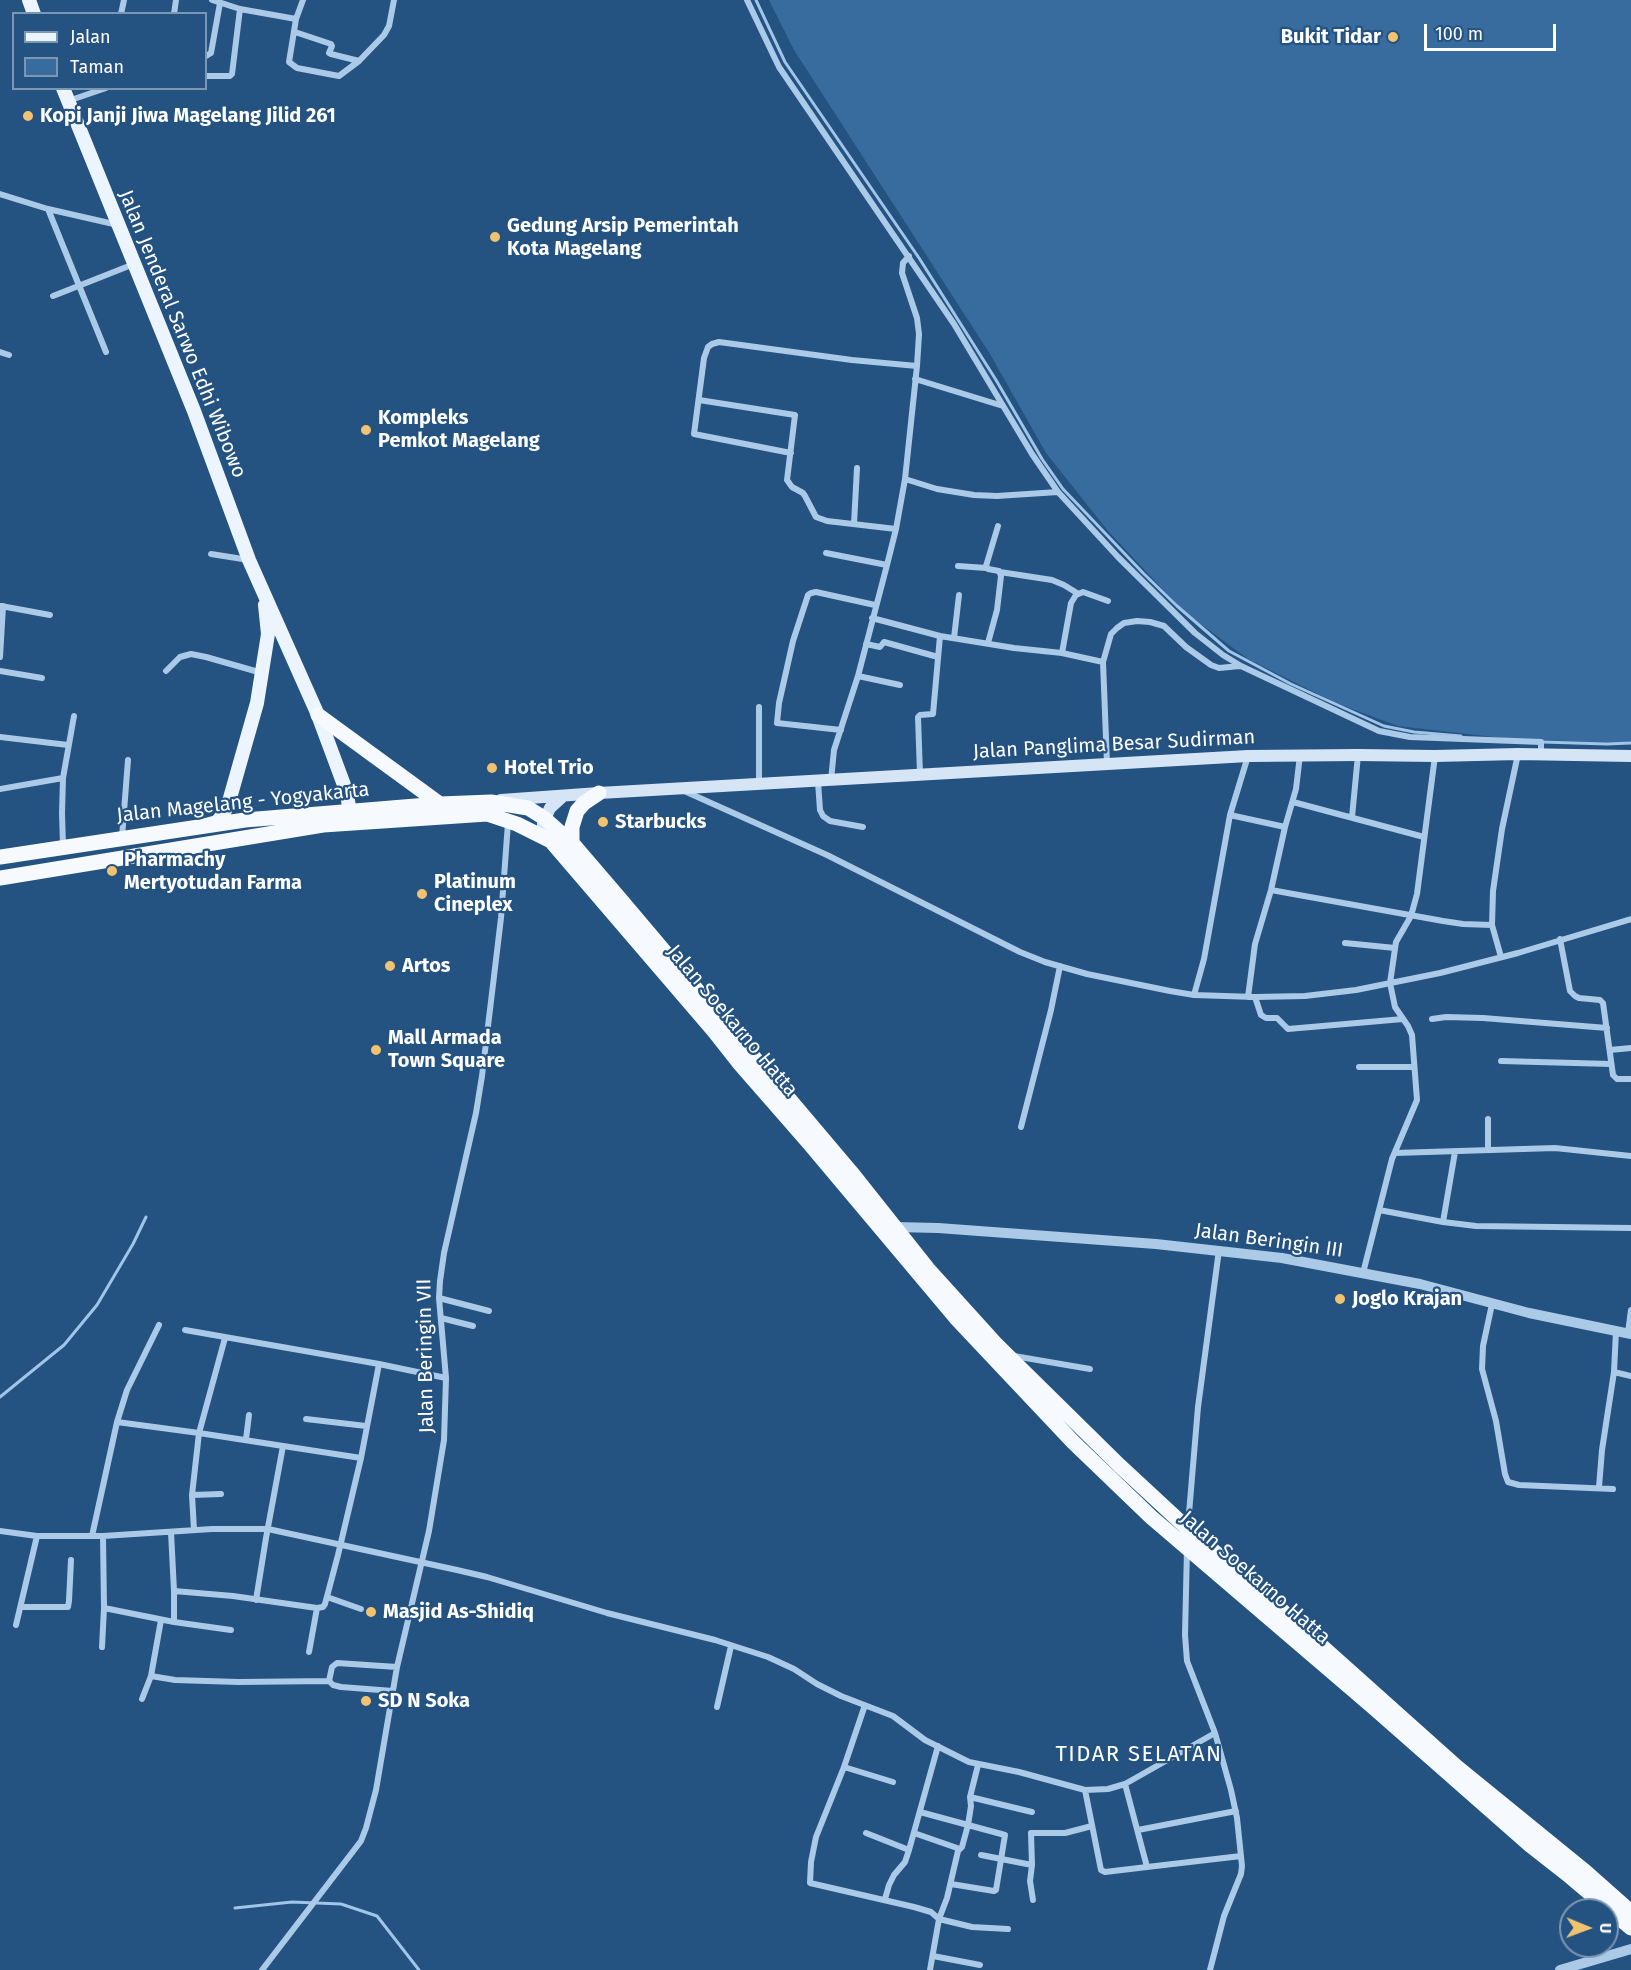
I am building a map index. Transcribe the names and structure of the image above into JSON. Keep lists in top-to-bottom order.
{
  "streets": {
    "highway": ["Jalan Magelang - Yogyakarta", "Jalan Soekarno Hatta"],
    "main road": ["Jalan Jenderal Sarwo Edhi Wibowo", "Jalan Panglima Besar Sudirman"],
    "street": ["Jalan Beringin III", "Jalan Beringin VII"]
  },
  "crossings": [
    ["Jalan Jenderal Sarwo Edhi Wibowo", "Jalan Magelang - Yogyakarta"],
    ["Jalan Soekarno Hatta", "Jalan Beringin III"]
  ],
  "districts": ["TIDAR SELATAN"],
  "places": [
    "Bukit Tidar",
    "Kopi Janji Jiwa Magelang Jilid 261",
    "Gedung Arsip Pemerintah Kota Magelang",
    "Kompleks Pemkot Magelang",
    "Hotel Trio",
    "Starbucks",
    "Pharmachy Mertyotudan Farma",
    "Platinum Cineplex",
    "Artos",
    "Mall Armada Town Square",
    "Joglo Krajan",
    "Masjid As-Shidiq",
    "SD N Soka"
  ],
  "legend": ["Jalan", "Taman"],
  "scale_bar": "100 m",
  "north": "right"
}
